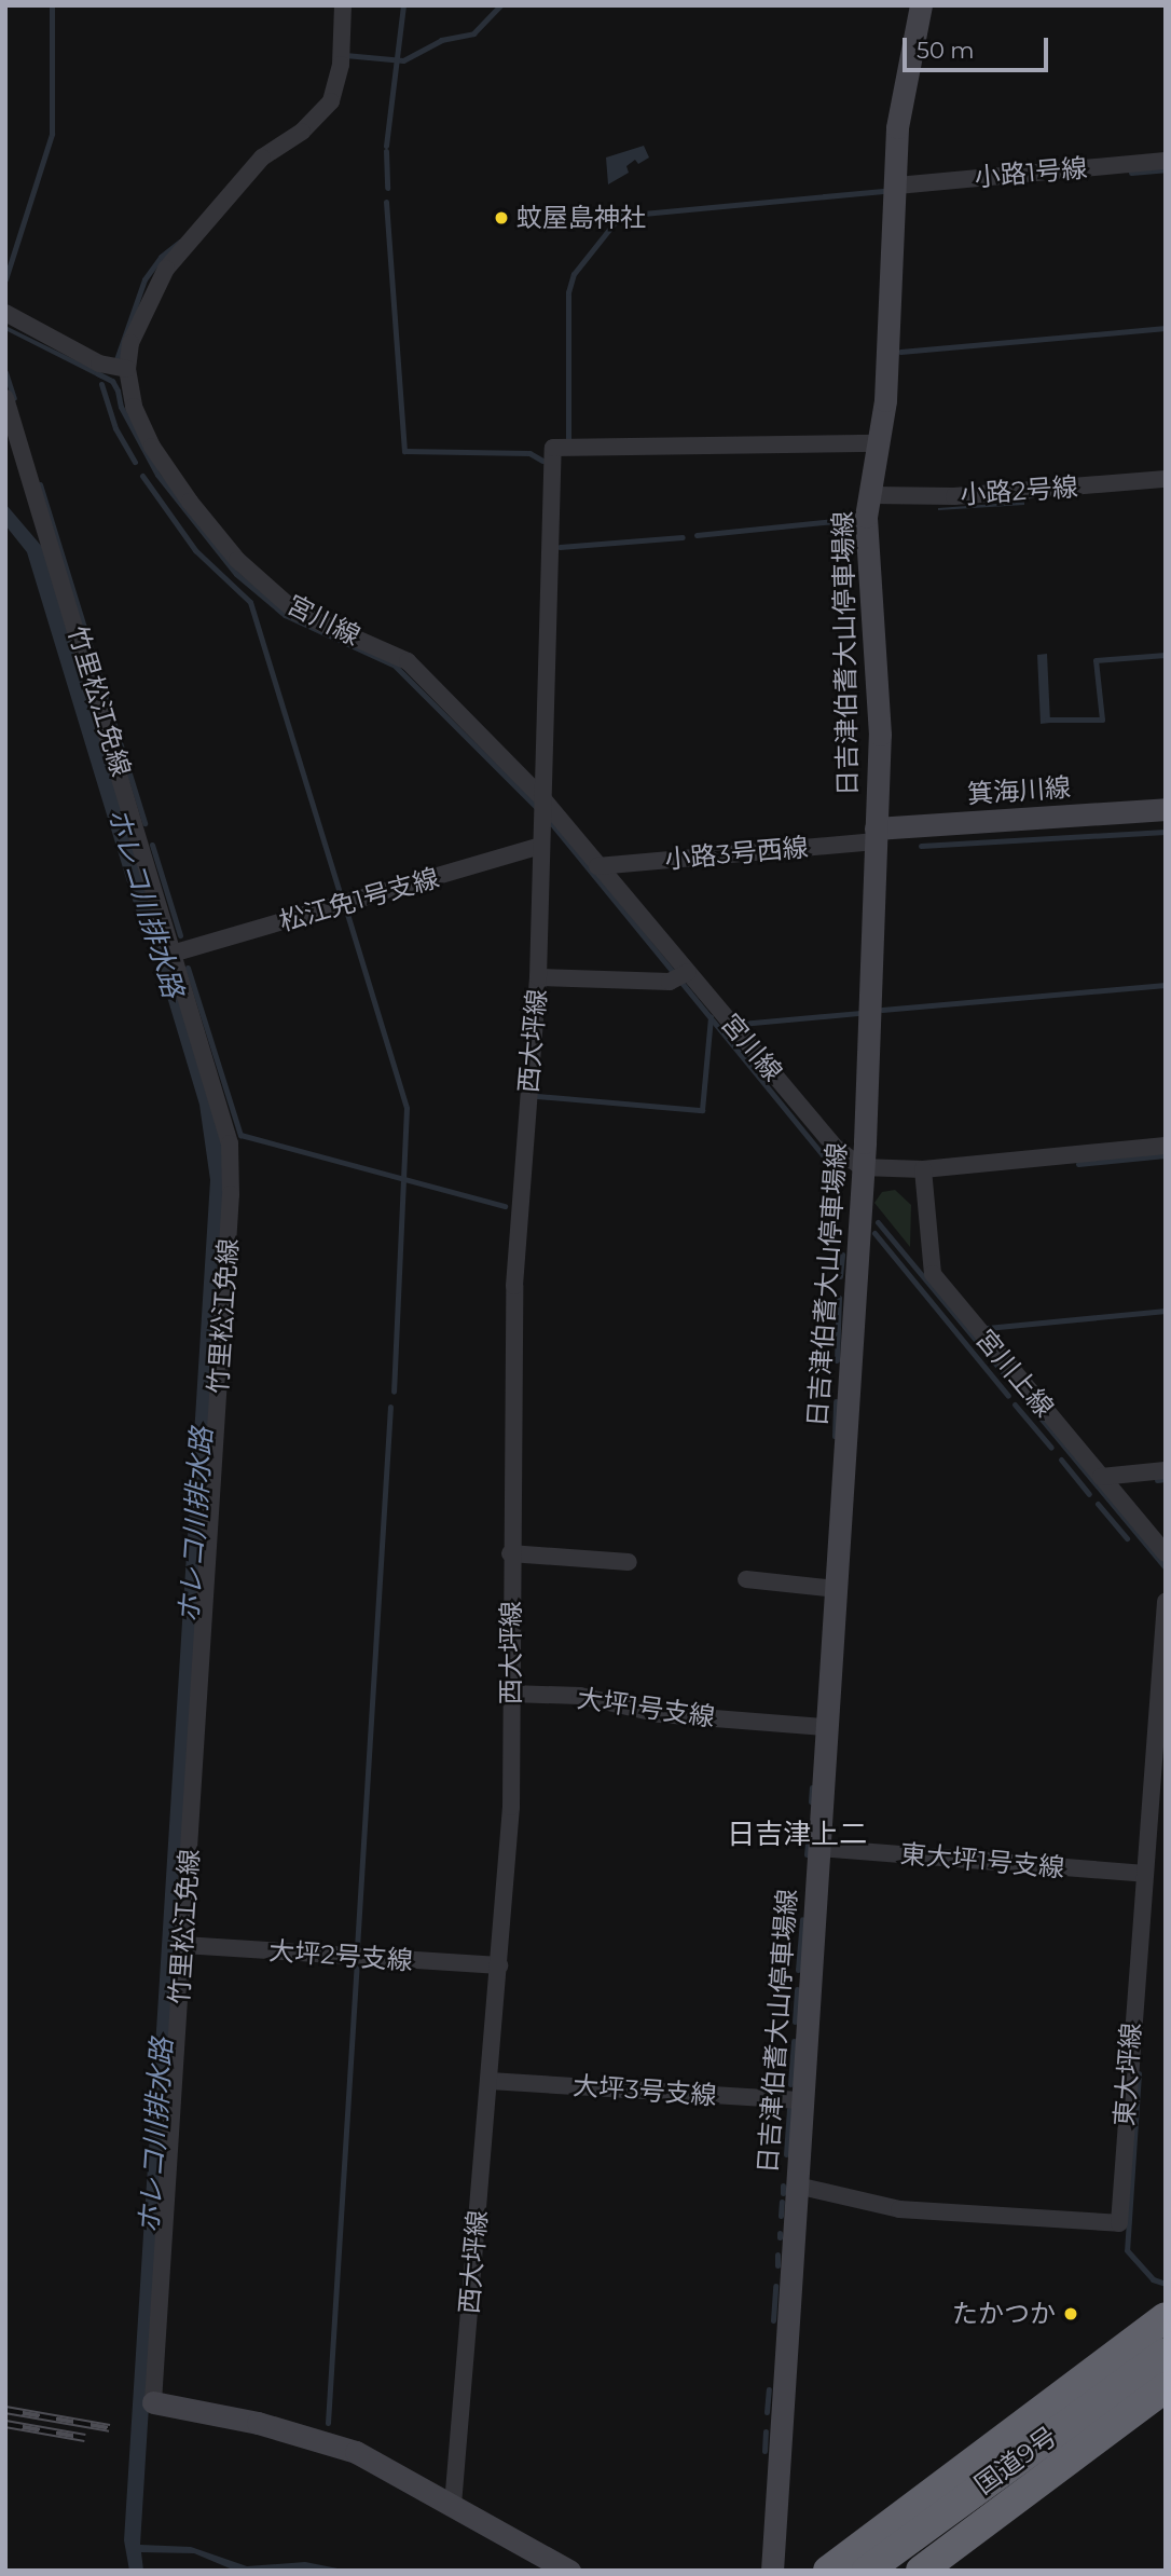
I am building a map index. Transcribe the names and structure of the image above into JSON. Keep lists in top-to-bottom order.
{
  "streets": {
    "highway": ["国道9号"],
    "main road": ["日吉津伯耆大山停車場線", "箕海川線"],
    "street": [
      "小路1号線",
      "小路2号線",
      "宮川線",
      "竹里松江免線",
      "小路3号西線",
      "松江免1号支線",
      "西大坪線",
      "宮川上線",
      "大坪1号支線",
      "東大坪1号支線",
      "大坪2号支線",
      "東大坪線",
      "大坪3号支線"
    ]
  },
  "crossings": [
    ["小路1号線", "日吉津伯耆大山停車場線"],
    ["小路2号線", "日吉津伯耆大山停車場線"],
    ["宮川線", "日吉津伯耆大山停車場線"],
    ["宮川線", "小路3号西線"],
    ["宮川線", "西大坪線"],
    ["日吉津伯耆大山停車場線", "箕海川線"],
    ["日吉津伯耆大山停車場線", "小路3号西線"],
    ["日吉津伯耆大山停車場線", "西大坪線"],
    ["日吉津伯耆大山停車場線", "大坪1号支線"],
    ["日吉津伯耆大山停車場線", "東大坪1号支線"],
    ["日吉津伯耆大山停車場線", "東大坪線"],
    ["日吉津伯耆大山停車場線", "大坪3号支線"],
    ["竹里松江免線", "松江免1号支線"],
    ["竹里松江免線", "大坪2号支線"],
    ["箕海川線", "小路3号西線"],
    ["松江免1号支線", "西大坪線"],
    ["西大坪線", "大坪1号支線"],
    ["西大坪線", "大坪2号支線"],
    ["西大坪線", "大坪3号支線"],
    ["東大坪1号支線", "東大坪線"]
  ],
  "districts": ["日吉津上二"],
  "water": ["ホレコ川排水路"],
  "places": ["蚊屋島神社", "たかつか"],
  "scale_bar": "50 m"
}
